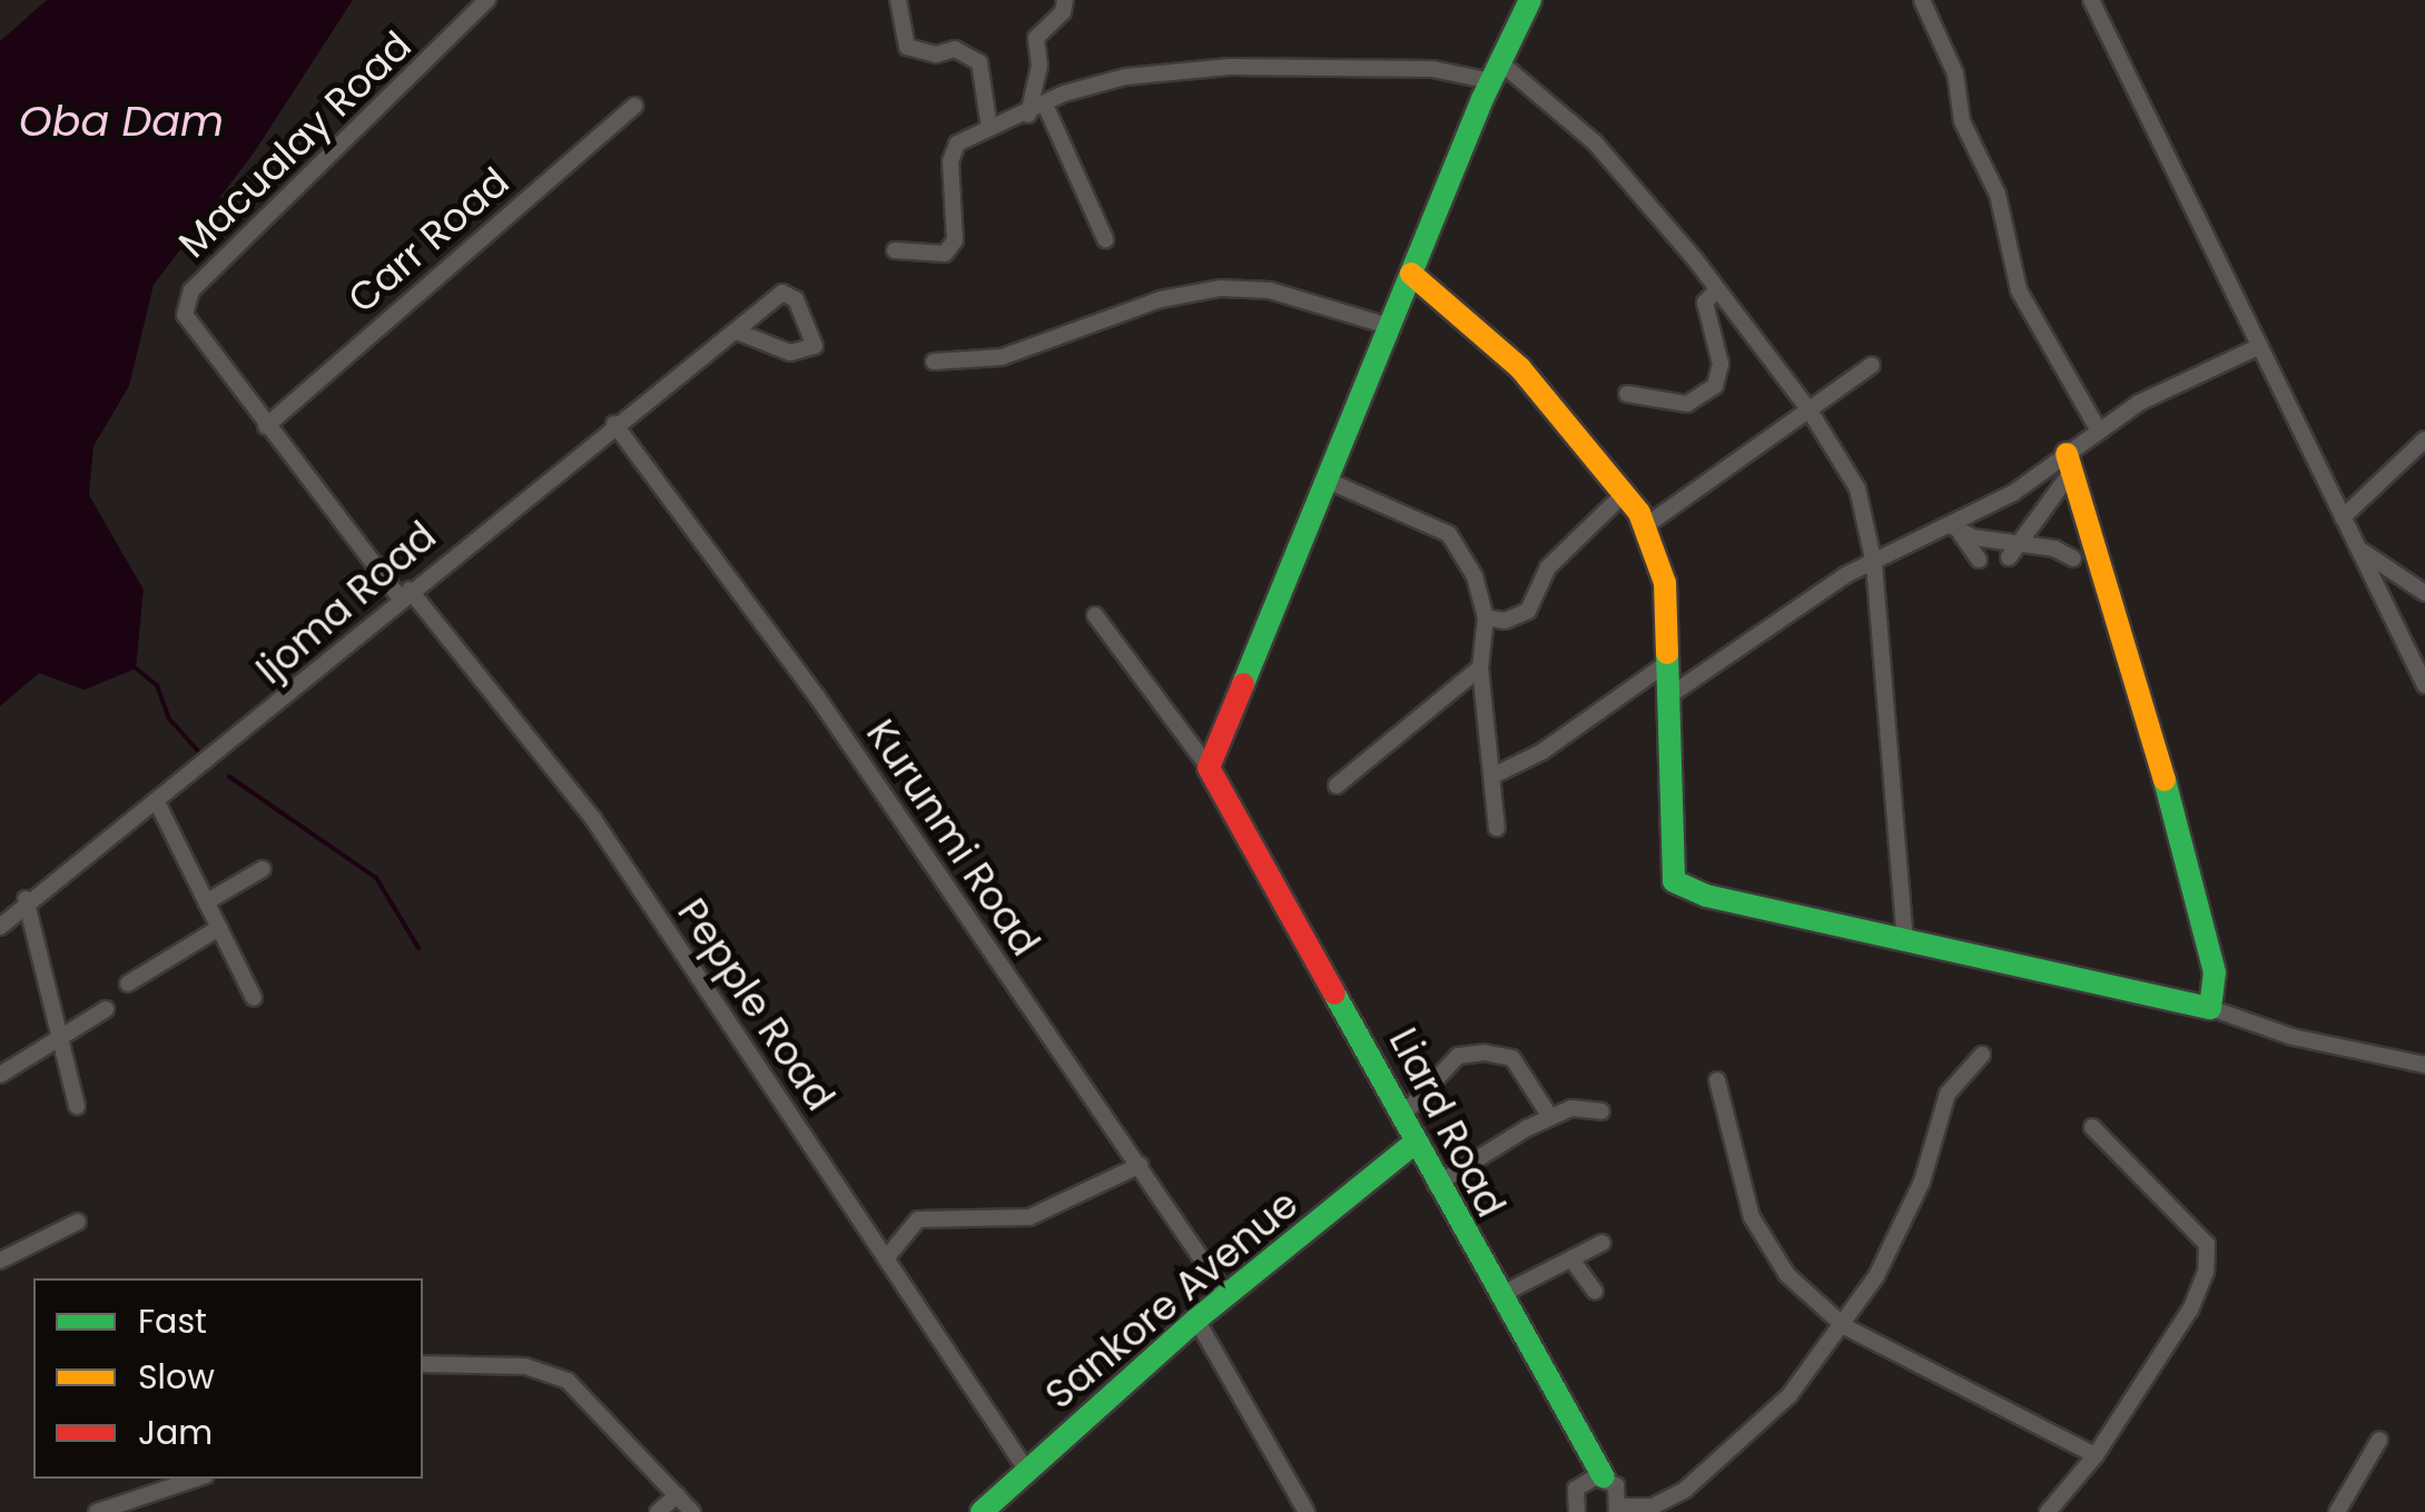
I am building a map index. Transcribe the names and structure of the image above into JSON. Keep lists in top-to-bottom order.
{
  "streets": {
    "street": [
      "Macualay Road",
      "Carr Road",
      "Ijoma Road",
      "Kurunmi Road",
      "Pepple Road",
      "Liard Road",
      "Sankore Avenue"
    ]
  },
  "crossings": [
    ["Macualay Road", "Pepple Road"],
    ["Carr Road", "Pepple Road"],
    ["Ijoma Road", "Kurunmi Road"],
    ["Ijoma Road", "Pepple Road"],
    ["Kurunmi Road", "Sankore Avenue"],
    ["Pepple Road", "Sankore Avenue"],
    ["Liard Road", "Sankore Avenue"]
  ],
  "water": ["Oba Dam"],
  "legend": ["Fast", "Slow", "Jam"]
}
